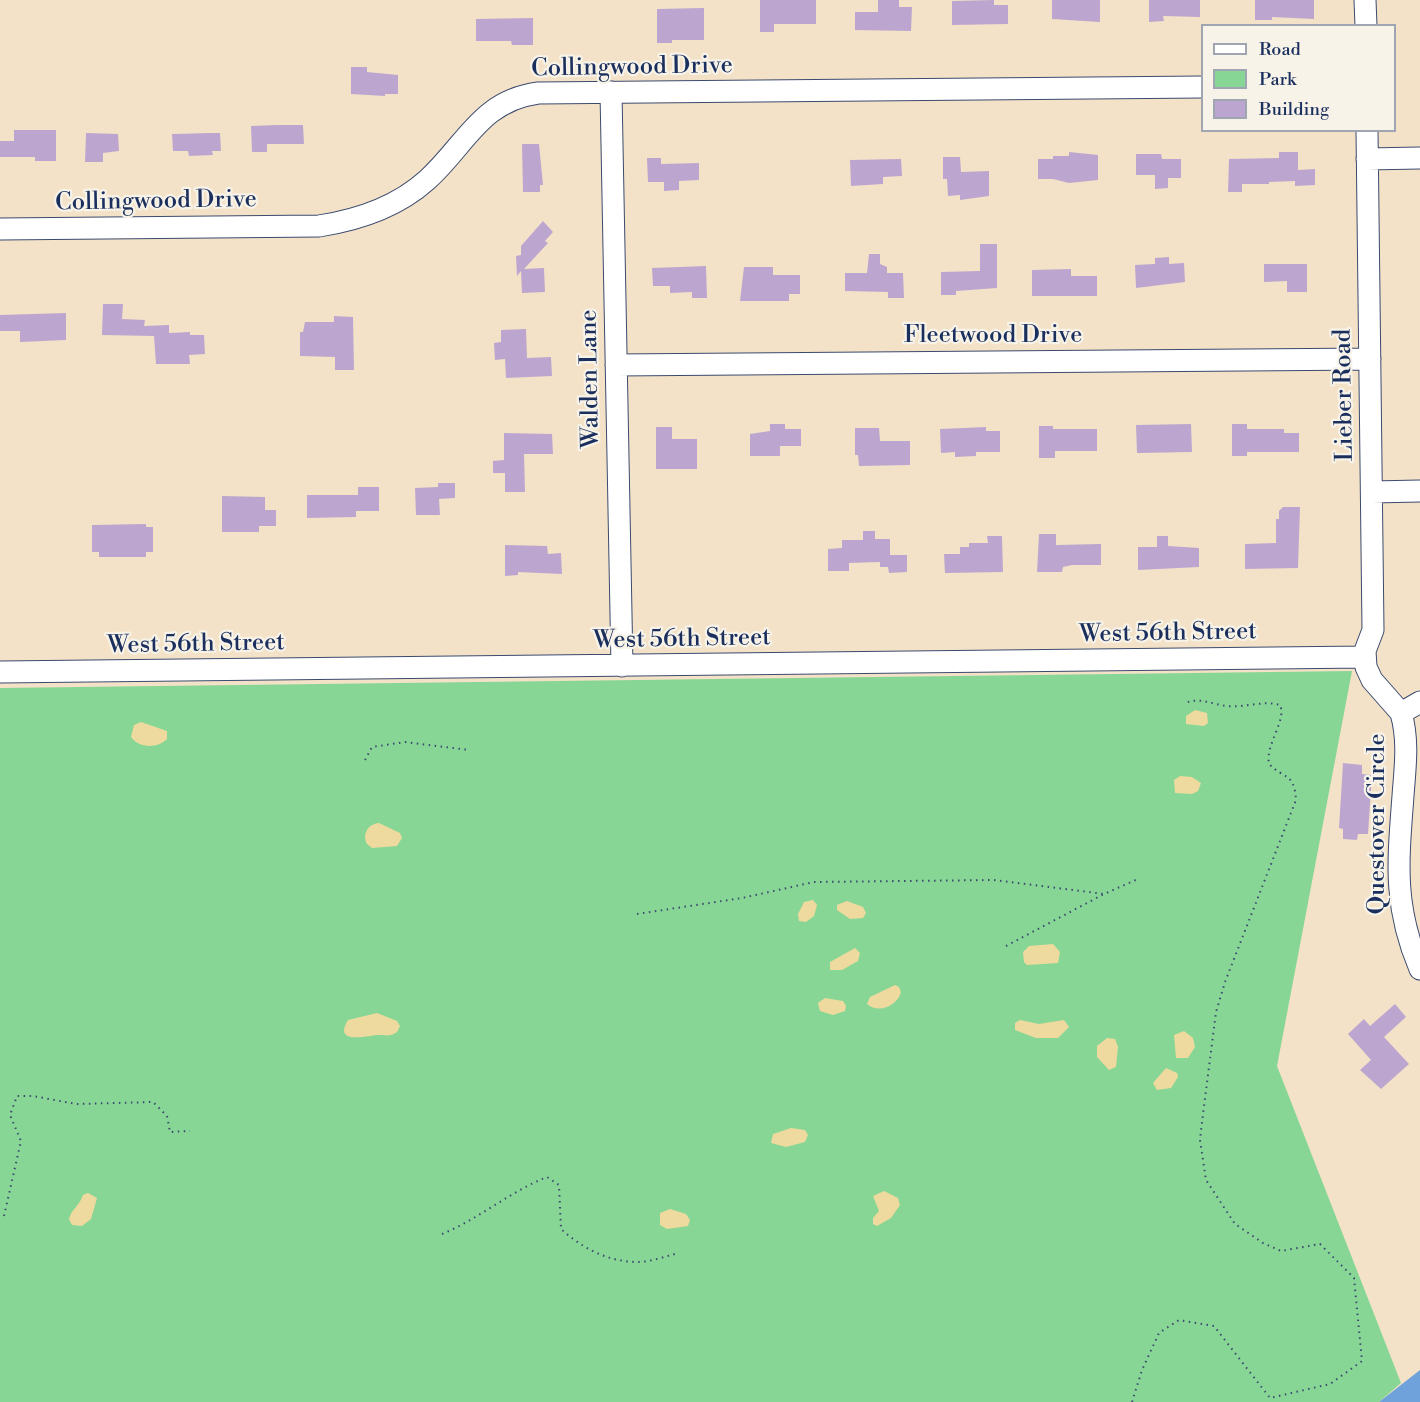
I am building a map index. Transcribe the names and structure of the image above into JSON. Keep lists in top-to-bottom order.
{
  "streets": {
    "street": [
      "Collingwood Drive",
      "Fleetwood Drive",
      "Walden Lane",
      "Lieber Road",
      "West 56th Street",
      "Questover Circle"
    ]
  },
  "crossings": [
    ["Collingwood Drive", "Walden Lane"],
    ["Fleetwood Drive", "Walden Lane"],
    ["Fleetwood Drive", "Lieber Road"],
    ["Walden Lane", "West 56th Street"],
    ["Lieber Road", "West 56th Street"],
    ["Lieber Road", "Questover Circle"],
    ["West 56th Street", "Questover Circle"]
  ],
  "legend": ["Road", "Park", "Building"]
}
